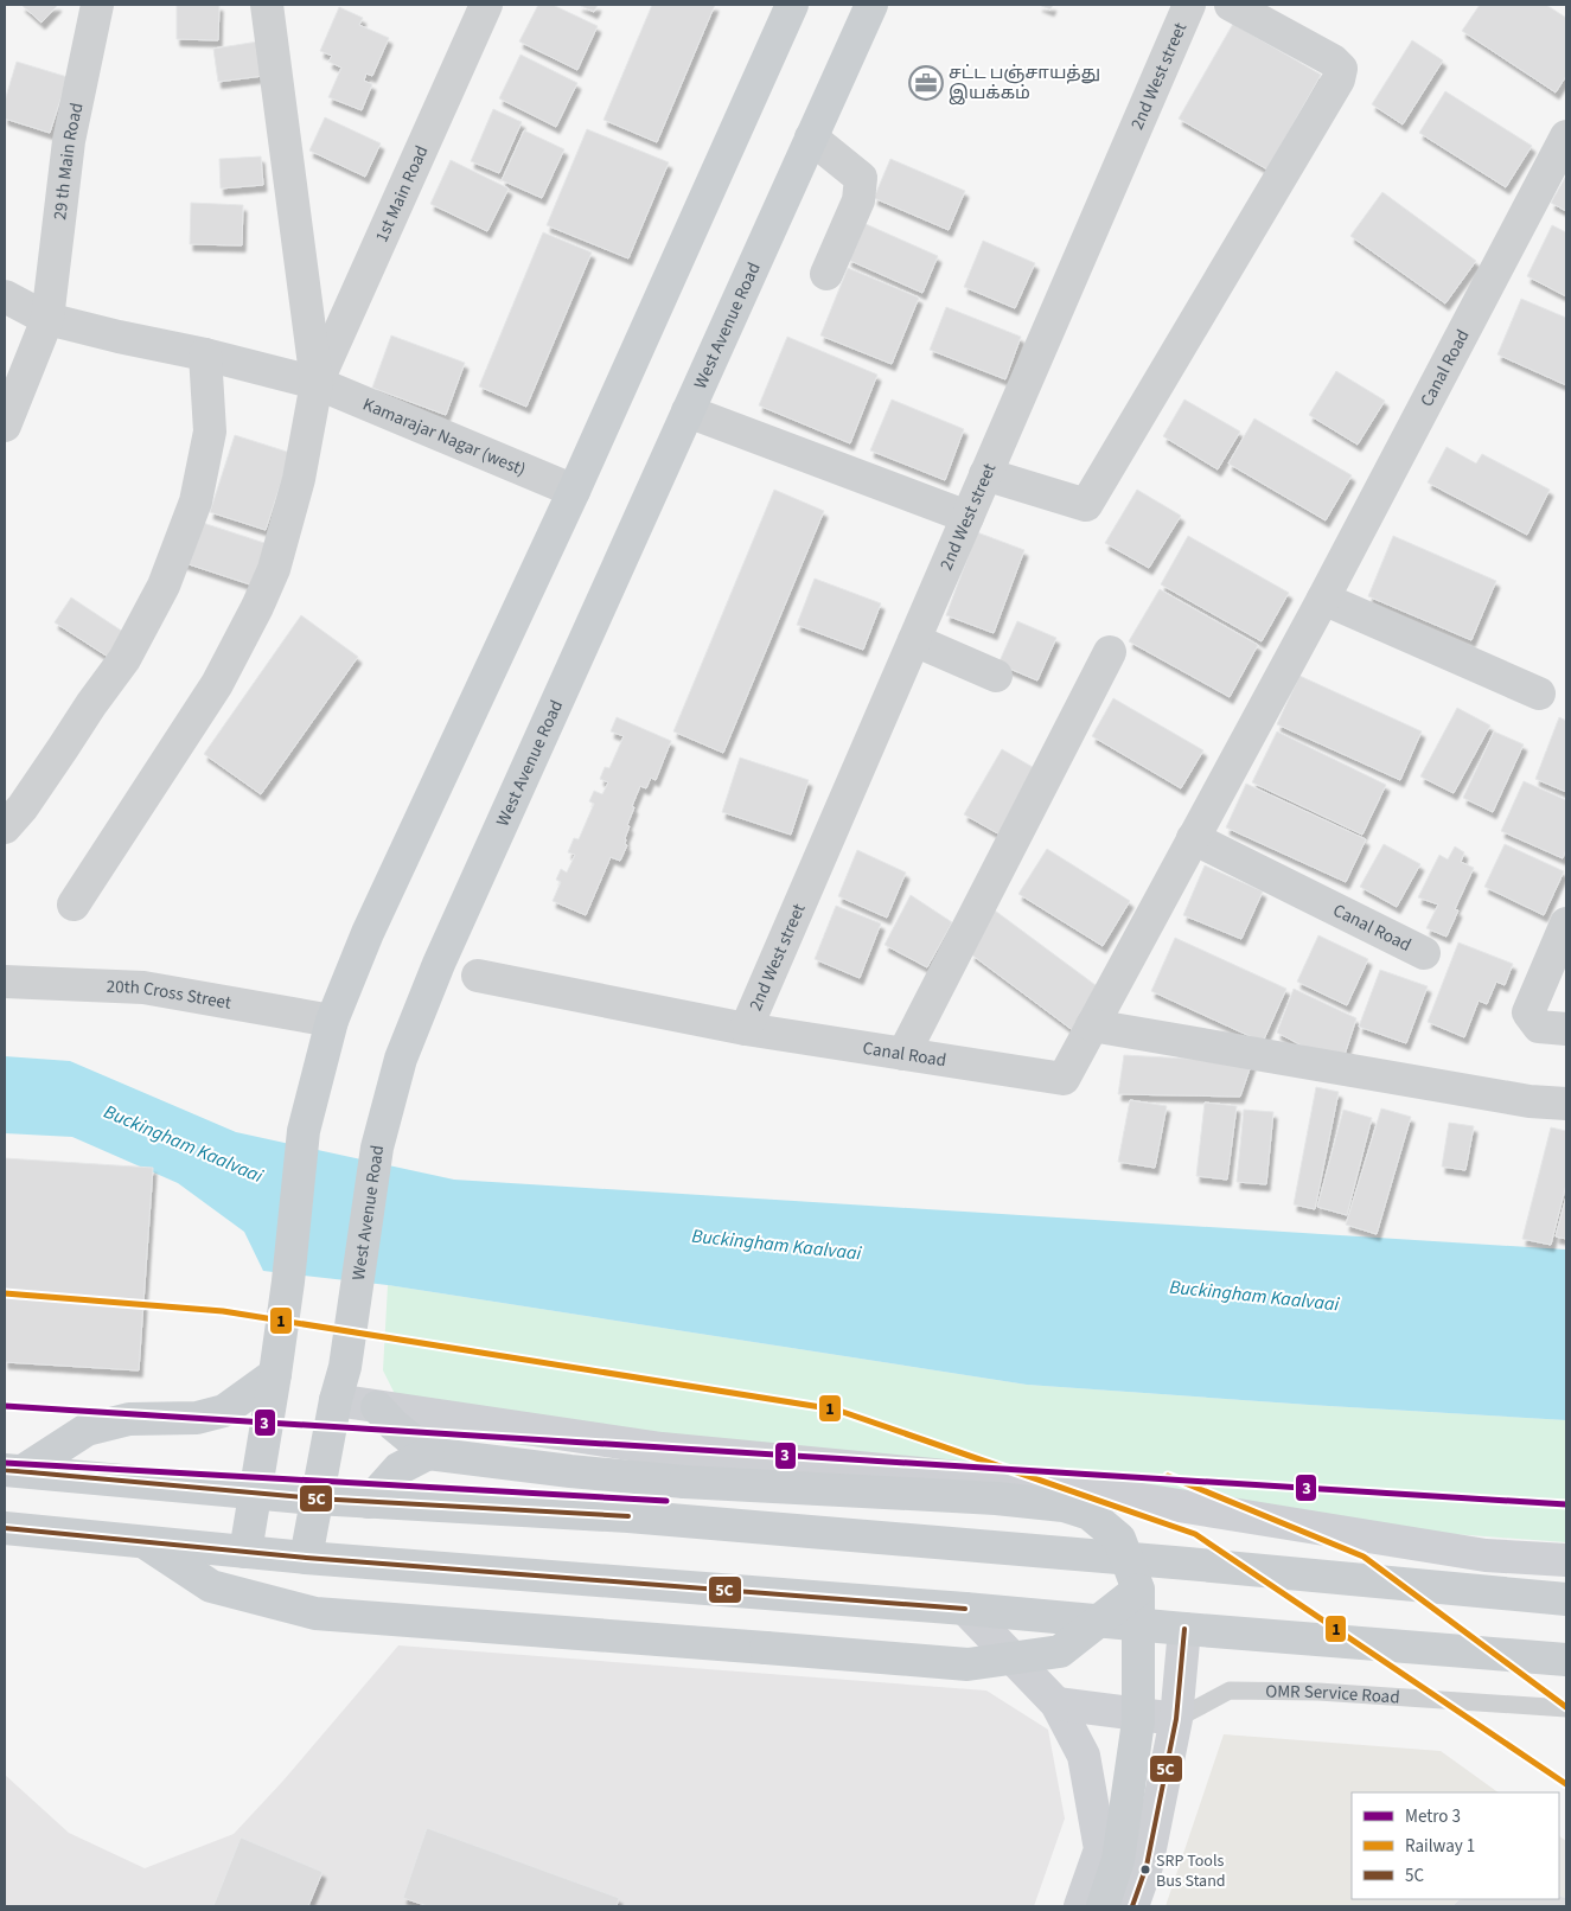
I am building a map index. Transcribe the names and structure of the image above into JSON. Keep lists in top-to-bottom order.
{
  "streets": {
    "main road": ["West Avenue Road"],
    "street": [
      "2nd West street",
      "29 th Main Road",
      "1st Main Road",
      "Canal Road",
      "Kamarajar Nagar (west)",
      "20th Cross Street"
    ],
    "lane": ["OMR Service Road"]
  },
  "crossings": [
    ["2nd West street", "Canal Road"],
    ["29 th Main Road", "Kamarajar Nagar (west)"],
    ["1st Main Road", "Kamarajar Nagar (west)"]
  ],
  "water": ["Buckingham Kaalvaai"],
  "places": {
    "office": ["சட்ட பஞ்சாயத்து இயக்கம்"],
    "other": ["SRP Tools Bus Stand"]
  },
  "lines": ["rail line 1", "metro line 3", "transit line 5C"],
  "legend": ["Metro 3", "Railway 1", "5C"]
}
